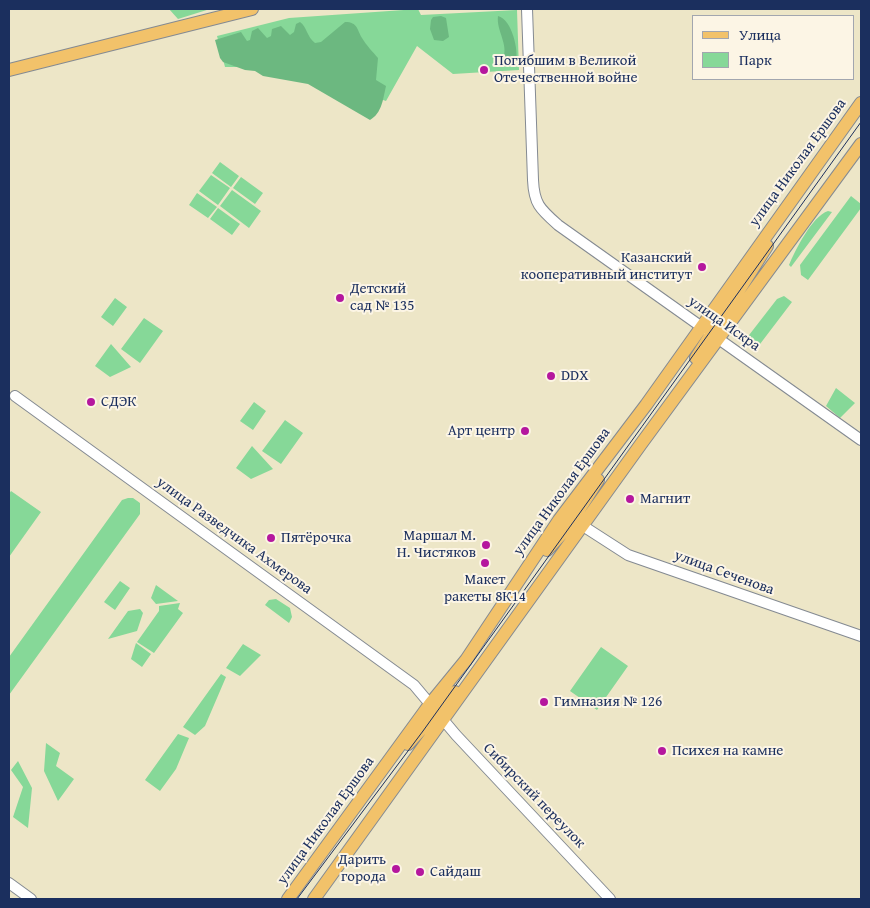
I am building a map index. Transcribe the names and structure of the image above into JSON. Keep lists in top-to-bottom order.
{
  "streets": {
    "main road": ["улица Николая Ершова"],
    "street": [
      "улица Искра",
      "улица Разведчика Ахмерова",
      "улица Сеченова",
      "Сибирский переулок"
    ]
  },
  "crossings": [
    ["улица Николая Ершова", "улица Искра"],
    ["улица Николая Ершова", "улица Разведчика Ахмерова"],
    ["улица Николая Ершова", "улица Сеченова"],
    ["улица Николая Ершова", "Сибирский переулок"],
    ["улица Разведчика Ахмерова", "Сибирский переулок"]
  ],
  "places": [
    "Погибшим в Великой Отечественной войне",
    "Казанский кооперативный институт",
    "Детский сад № 135",
    "DDX",
    "СДЭК",
    "Арт центр",
    "Магнит",
    "Пятёрочка",
    "Маршал М. Н. Чистяков",
    "Макет ракеты 8К14",
    "Гимназия № 126",
    "Психея на камне",
    "Дарить города",
    "Сайдаш"
  ],
  "legend": ["Улица", "Парк"]
}
